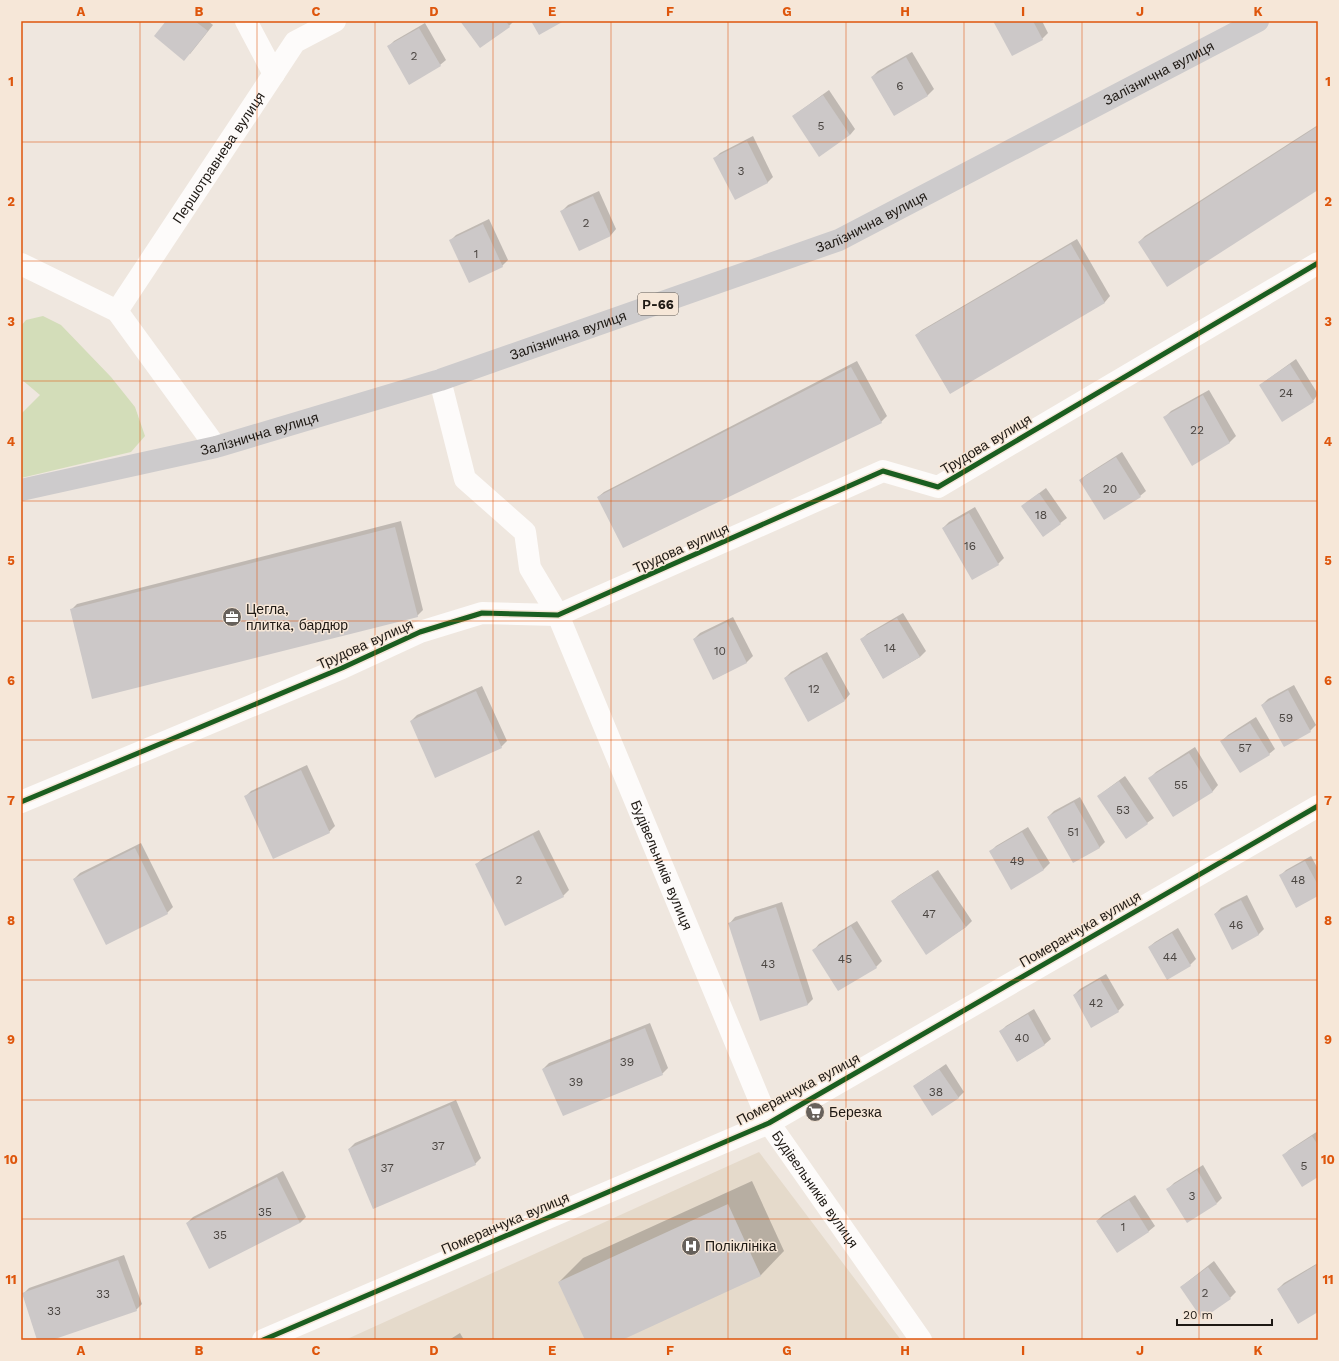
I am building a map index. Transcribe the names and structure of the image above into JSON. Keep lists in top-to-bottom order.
{
  "streets": {
    "main road": ["Залізнична вулиця", "Р-66"],
    "street": [
      "Першотравнева вулиця",
      "Трудова вулиця",
      "Будівельників вулиця",
      "Померанчука вулиця"
    ]
  },
  "crossings": [
    ["Залізнична вулиця", "Будівельників вулиця"],
    ["Трудова вулиця", "Будівельників вулиця"],
    ["Будівельників вулиця", "Померанчука вулиця"]
  ],
  "places": {
    "office": ["Цегла, плитка, бардюр"],
    "supermarket": ["Березка"],
    "hospital": ["Поліклініка"]
  },
  "house_numbers": [
    "2",
    "6",
    "5",
    "3",
    "2",
    "1",
    "24",
    "22",
    "20",
    "18",
    "16",
    "14",
    "10",
    "12",
    "59",
    "57",
    "55",
    "53",
    "51",
    "49",
    "2",
    "48",
    "47",
    "46",
    "44",
    "45",
    "43",
    "42",
    "40",
    "39",
    "39",
    "38",
    "37",
    "5",
    "37",
    "3",
    "35",
    "1",
    "35",
    "2",
    "33",
    "33"
  ],
  "scale_bar": "20 m",
  "grid": {
    "columns": [
      "A",
      "B",
      "C",
      "D",
      "E",
      "F",
      "G",
      "H",
      "I",
      "J",
      "K"
    ],
    "rows": [
      "1",
      "2",
      "3",
      "4",
      "5",
      "6",
      "7",
      "8",
      "9",
      "10",
      "11"
    ]
  }
}
